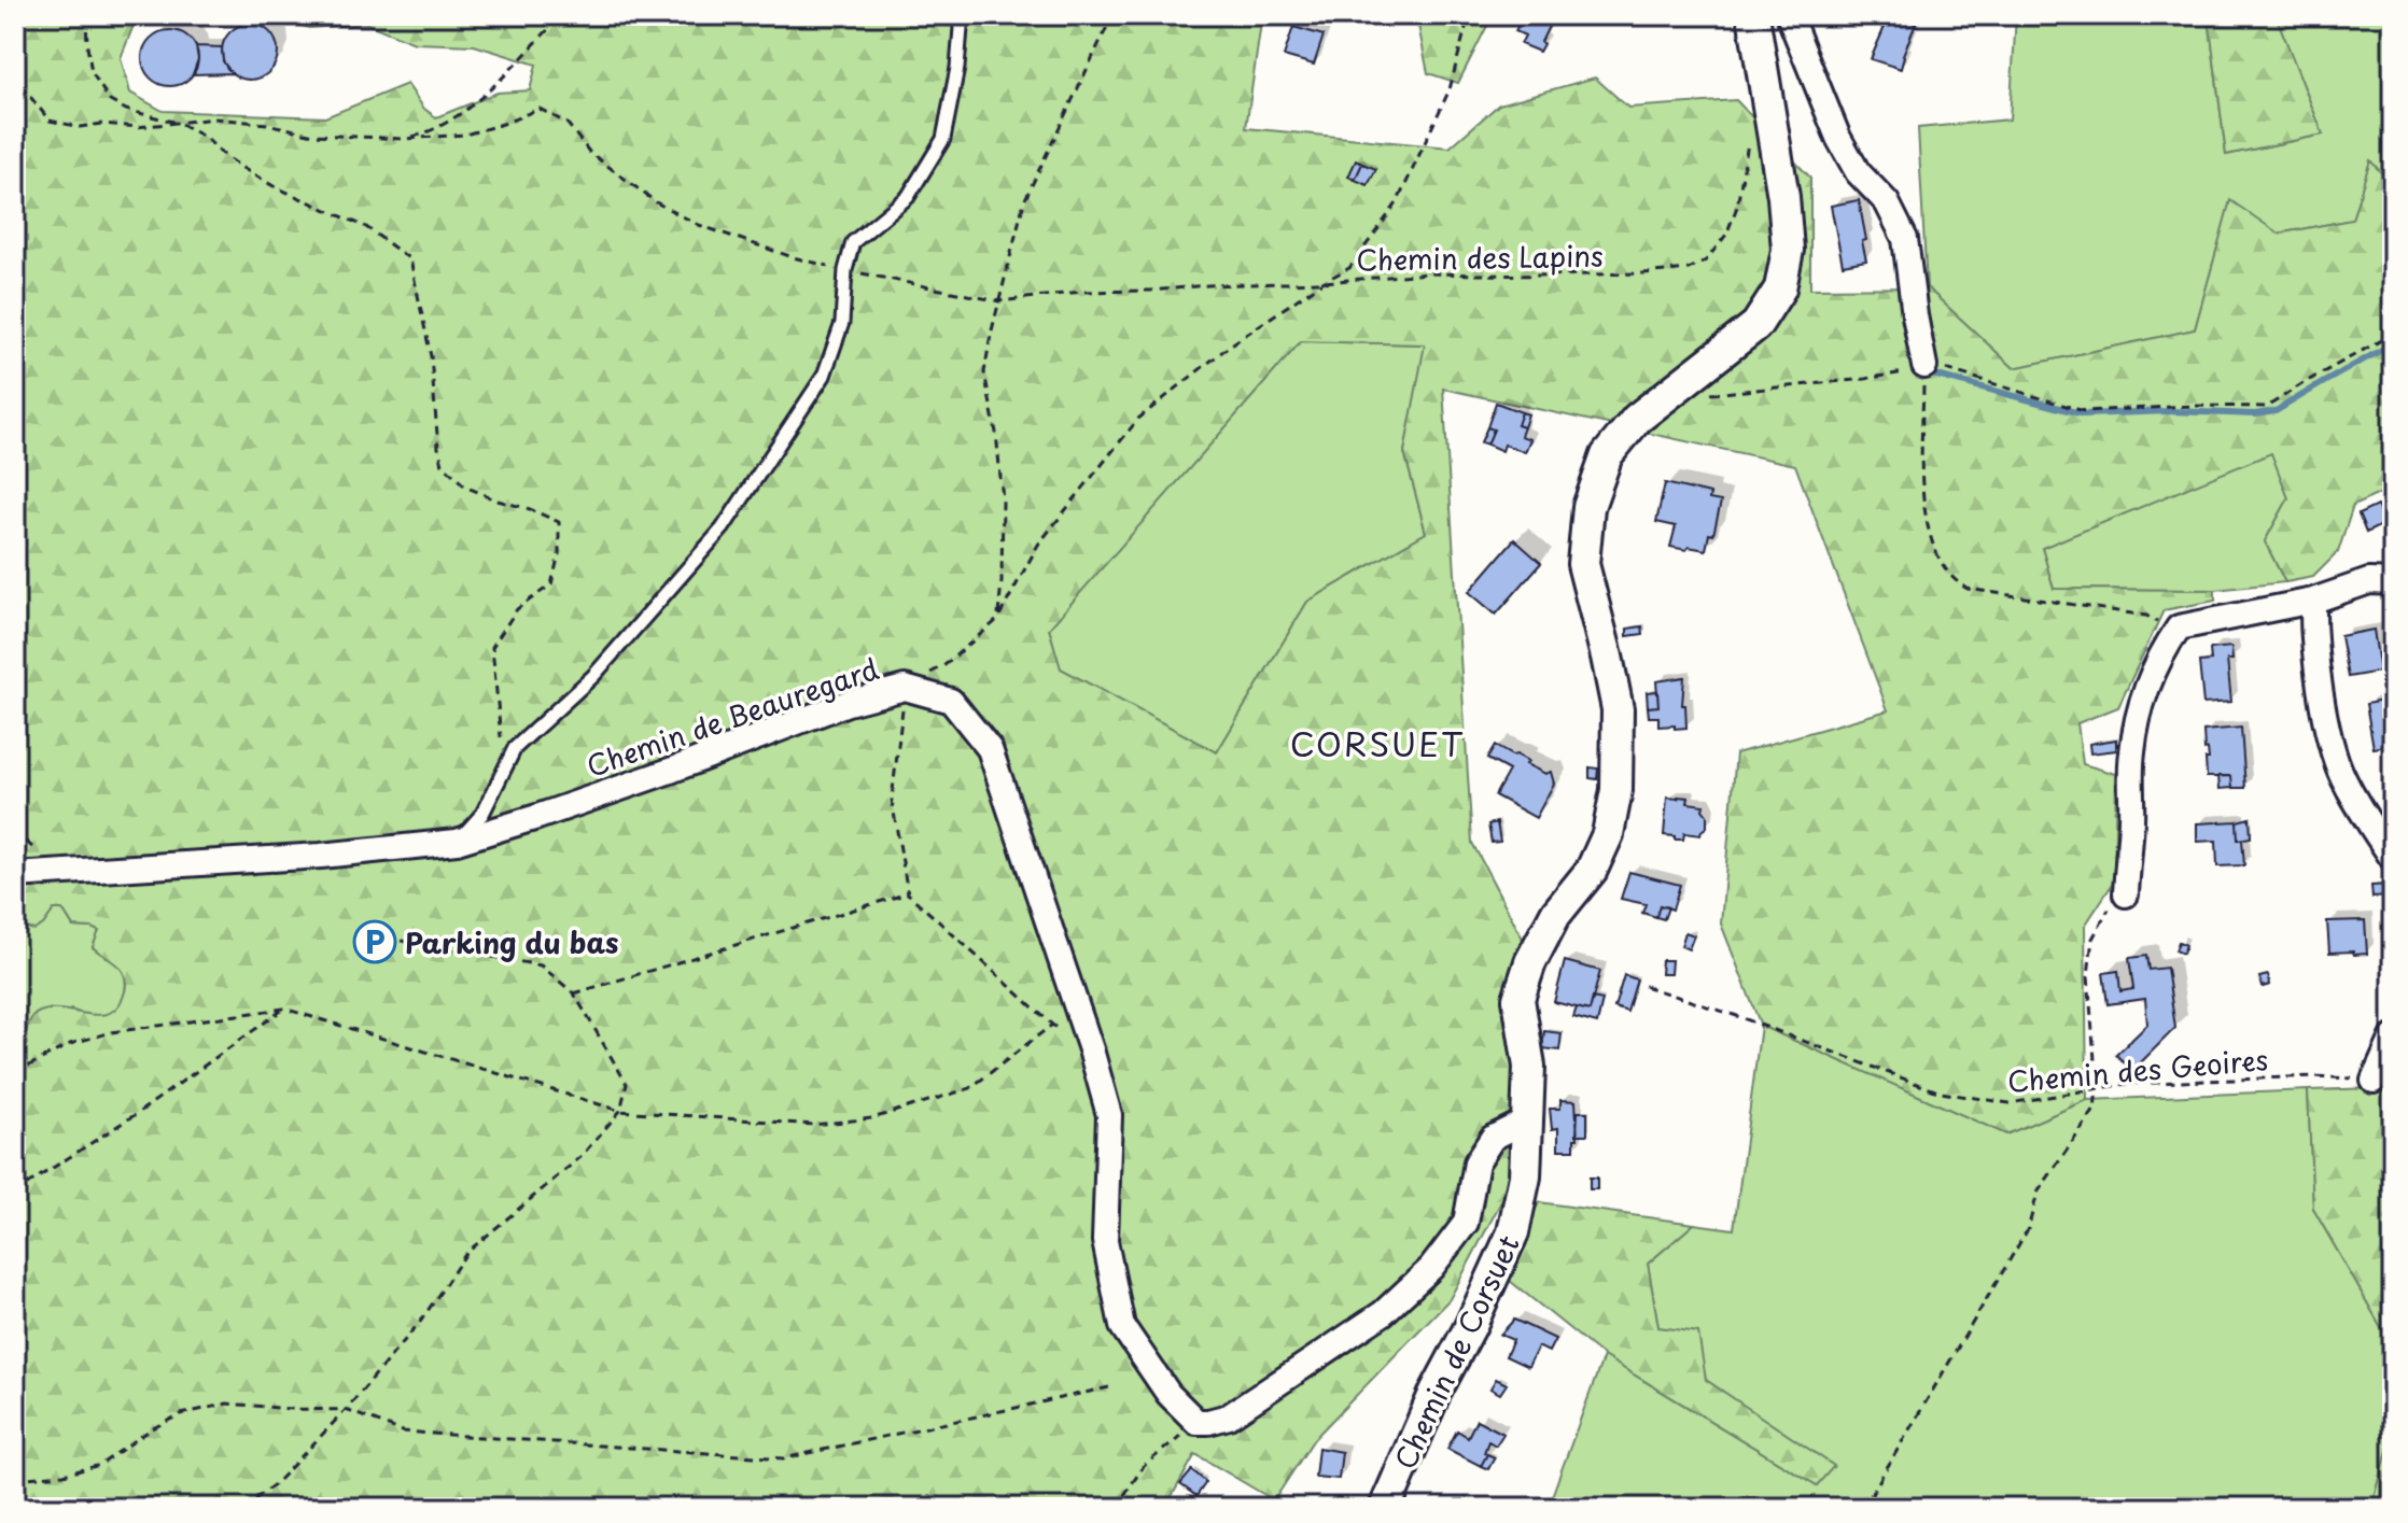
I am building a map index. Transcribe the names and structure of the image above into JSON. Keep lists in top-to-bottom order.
{
  "streets": {
    "street": ["Chemin de Beauregard", "Chemin de Corsuet"],
    "path": ["Chemin des Lapins", "Chemin des Geoires"]
  },
  "crossings": [
    ["Chemin des Lapins", "Chemin de Beauregard"]
  ],
  "districts": ["CORSUET"],
  "places": {
    "parking": ["Parking du bas"]
  }
}
